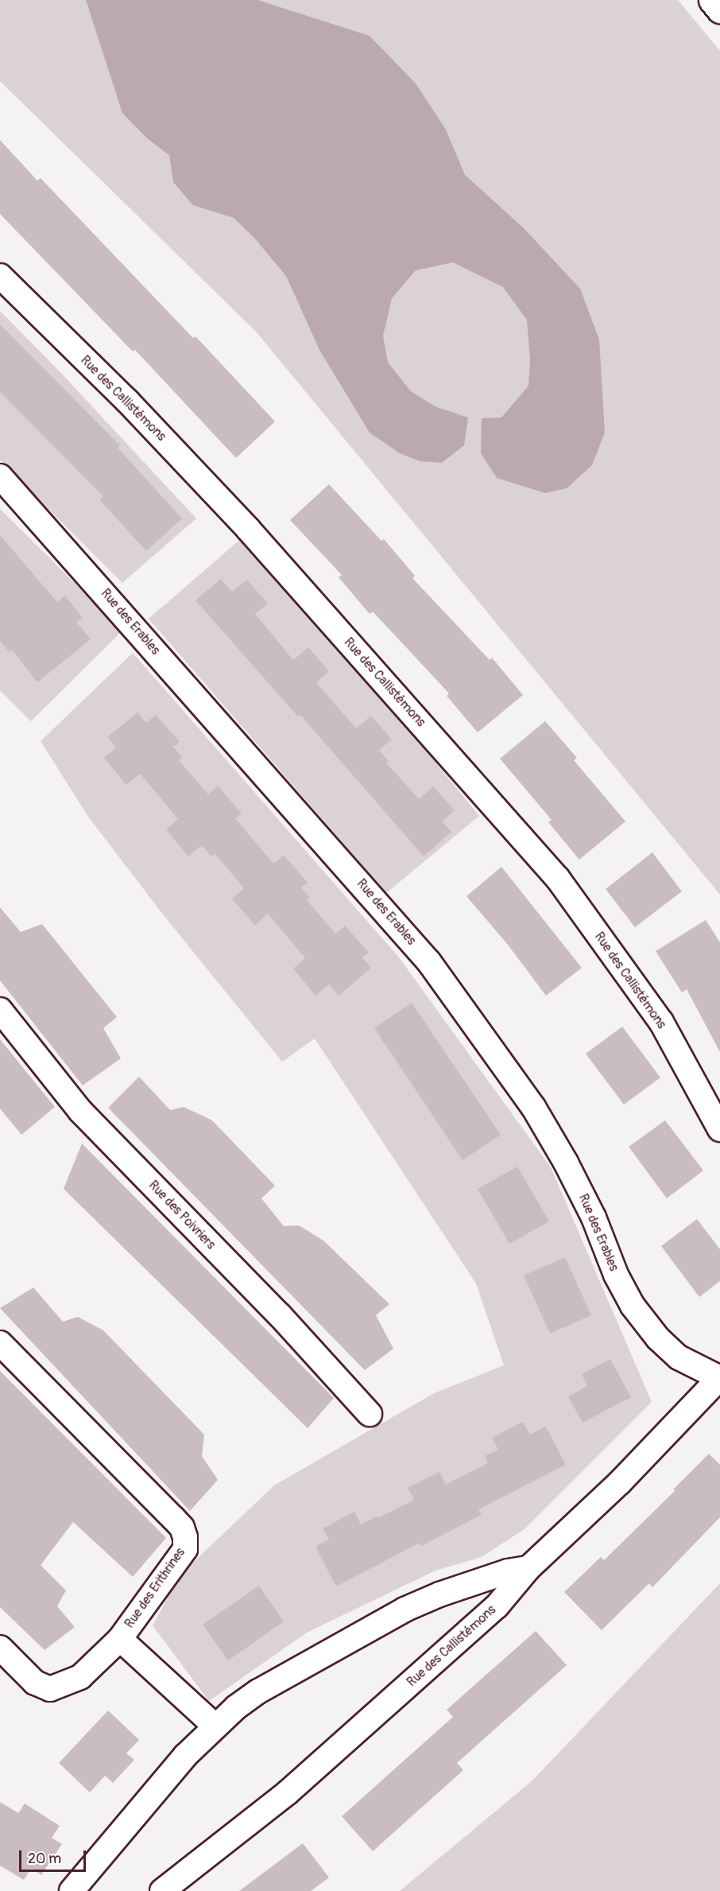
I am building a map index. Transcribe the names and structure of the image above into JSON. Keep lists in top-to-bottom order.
{
  "streets": {
    "street": [
      "Rue des Callistémons",
      "Rue des Erables",
      "Rue des Poivriers",
      "Rue des Erithrines"
    ]
  },
  "crossings": [
    ["Rue des Callistémons", "Rue des Erables"]
  ],
  "scale_bar": "20 m"
}
